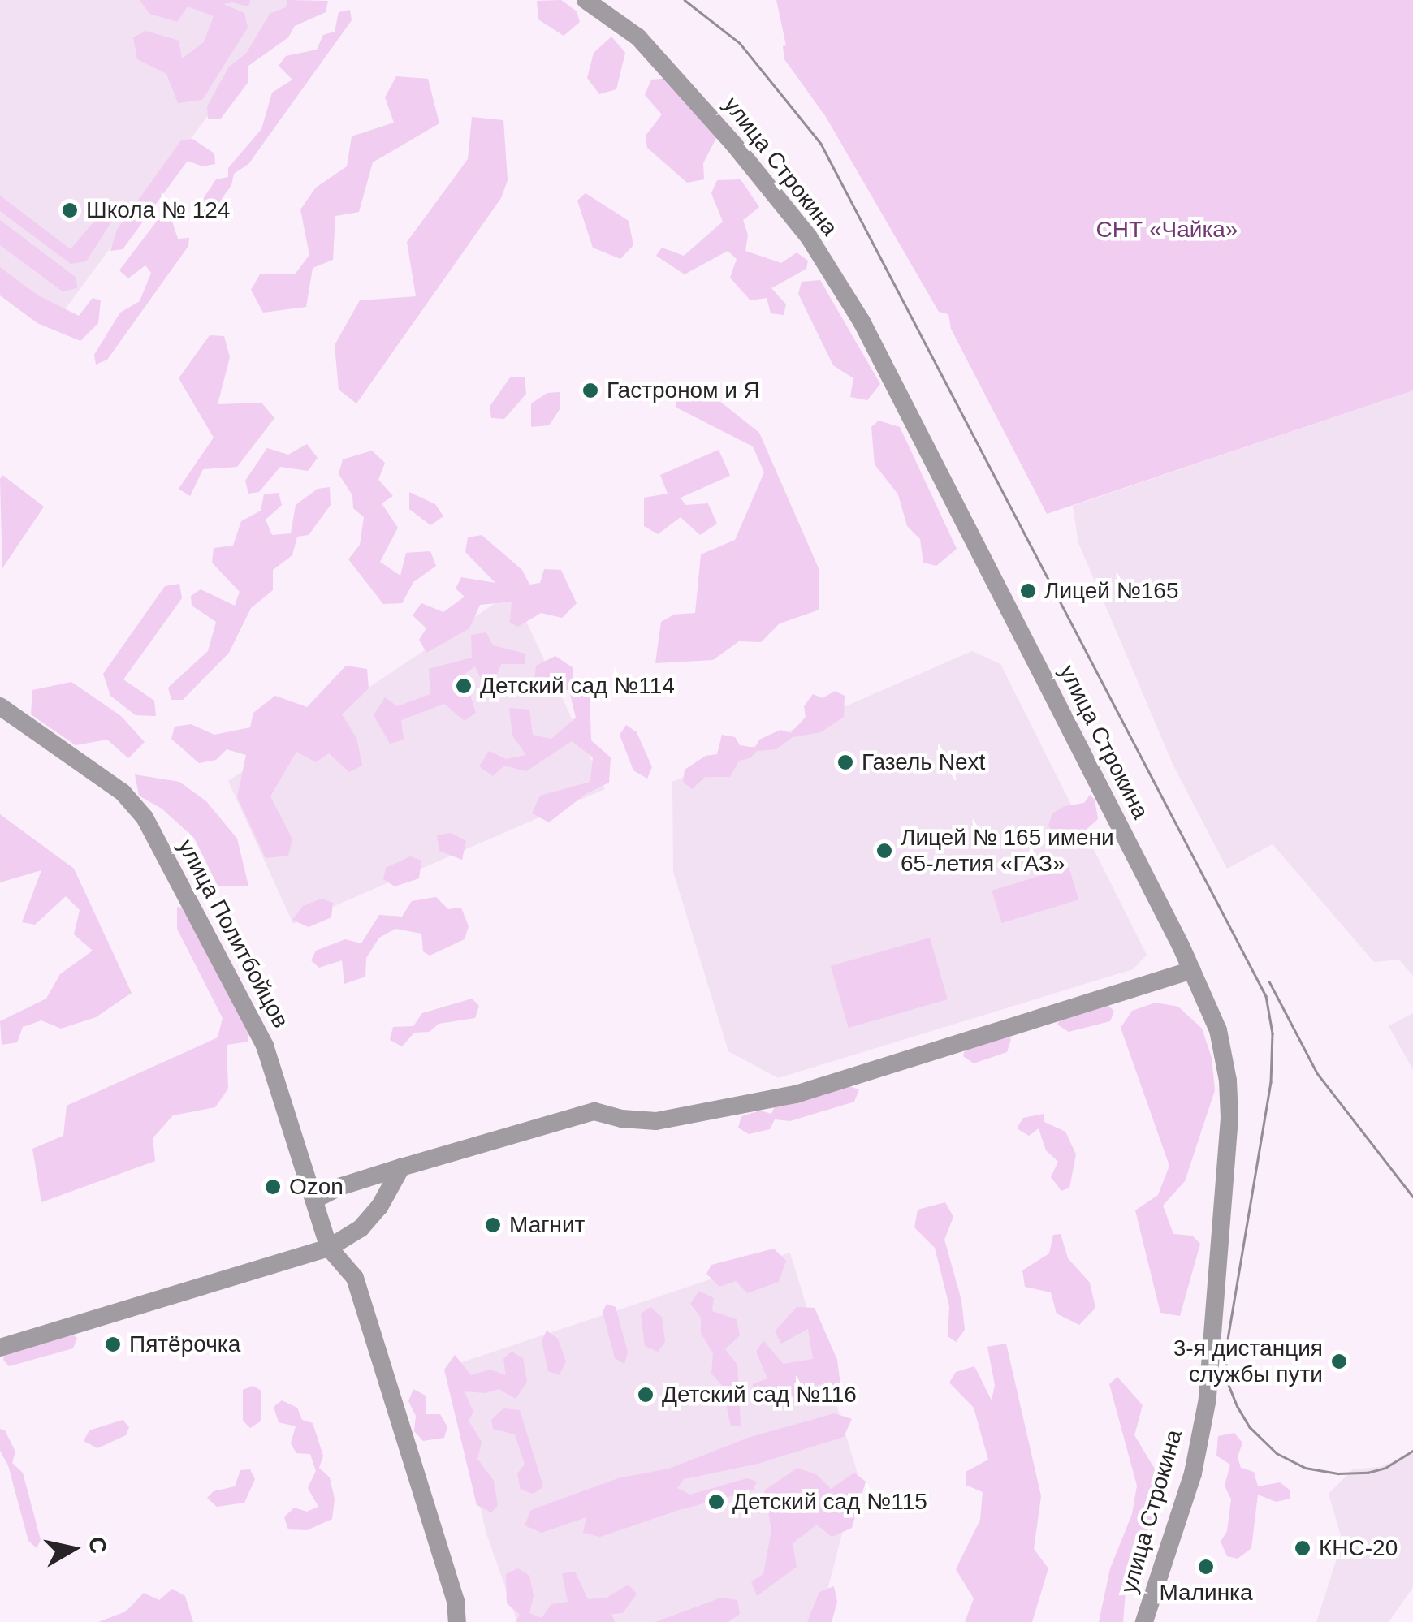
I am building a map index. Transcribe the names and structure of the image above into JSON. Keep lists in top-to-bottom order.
{
  "streets": {
    "street": ["улица Строкина", "улица Политбойцов"]
  },
  "parks": ["СНТ «Чайка»"],
  "places": [
    "Школа № 124",
    "Гастроном и Я",
    "Лицей №165",
    "Детский сад №114",
    "Газель Next",
    "Лицей № 165 имени 65-летия «ГАЗ»",
    "Ozon",
    "Магнит",
    "Пятёрочка",
    "3-я дистанция службы пути",
    "Детский сад №116",
    "Детский сад №115",
    "КНС-20",
    "Малинка"
  ],
  "north": "right"
}
